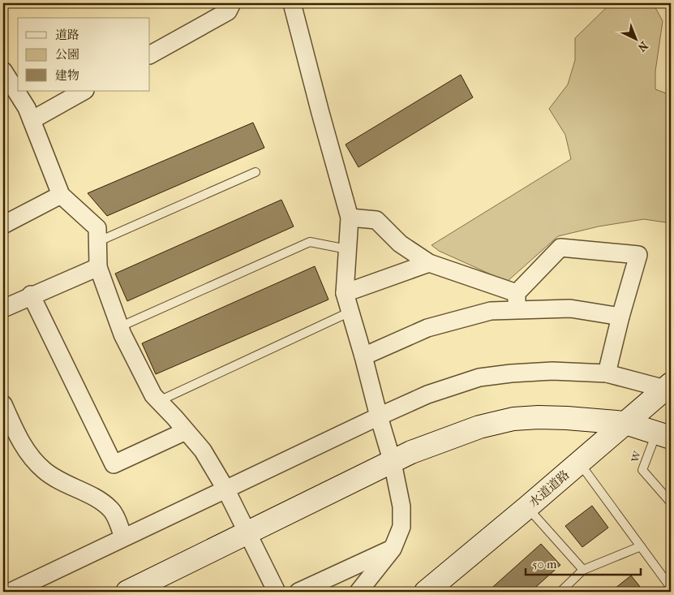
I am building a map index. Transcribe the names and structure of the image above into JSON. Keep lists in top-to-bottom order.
{
  "streets": {
    "street": ["水道道路"],
    "lane": ["ｗ"]
  },
  "legend": ["道路", "公園", "建物"],
  "scale_bar": "50 m",
  "north": "bottom right"
}
